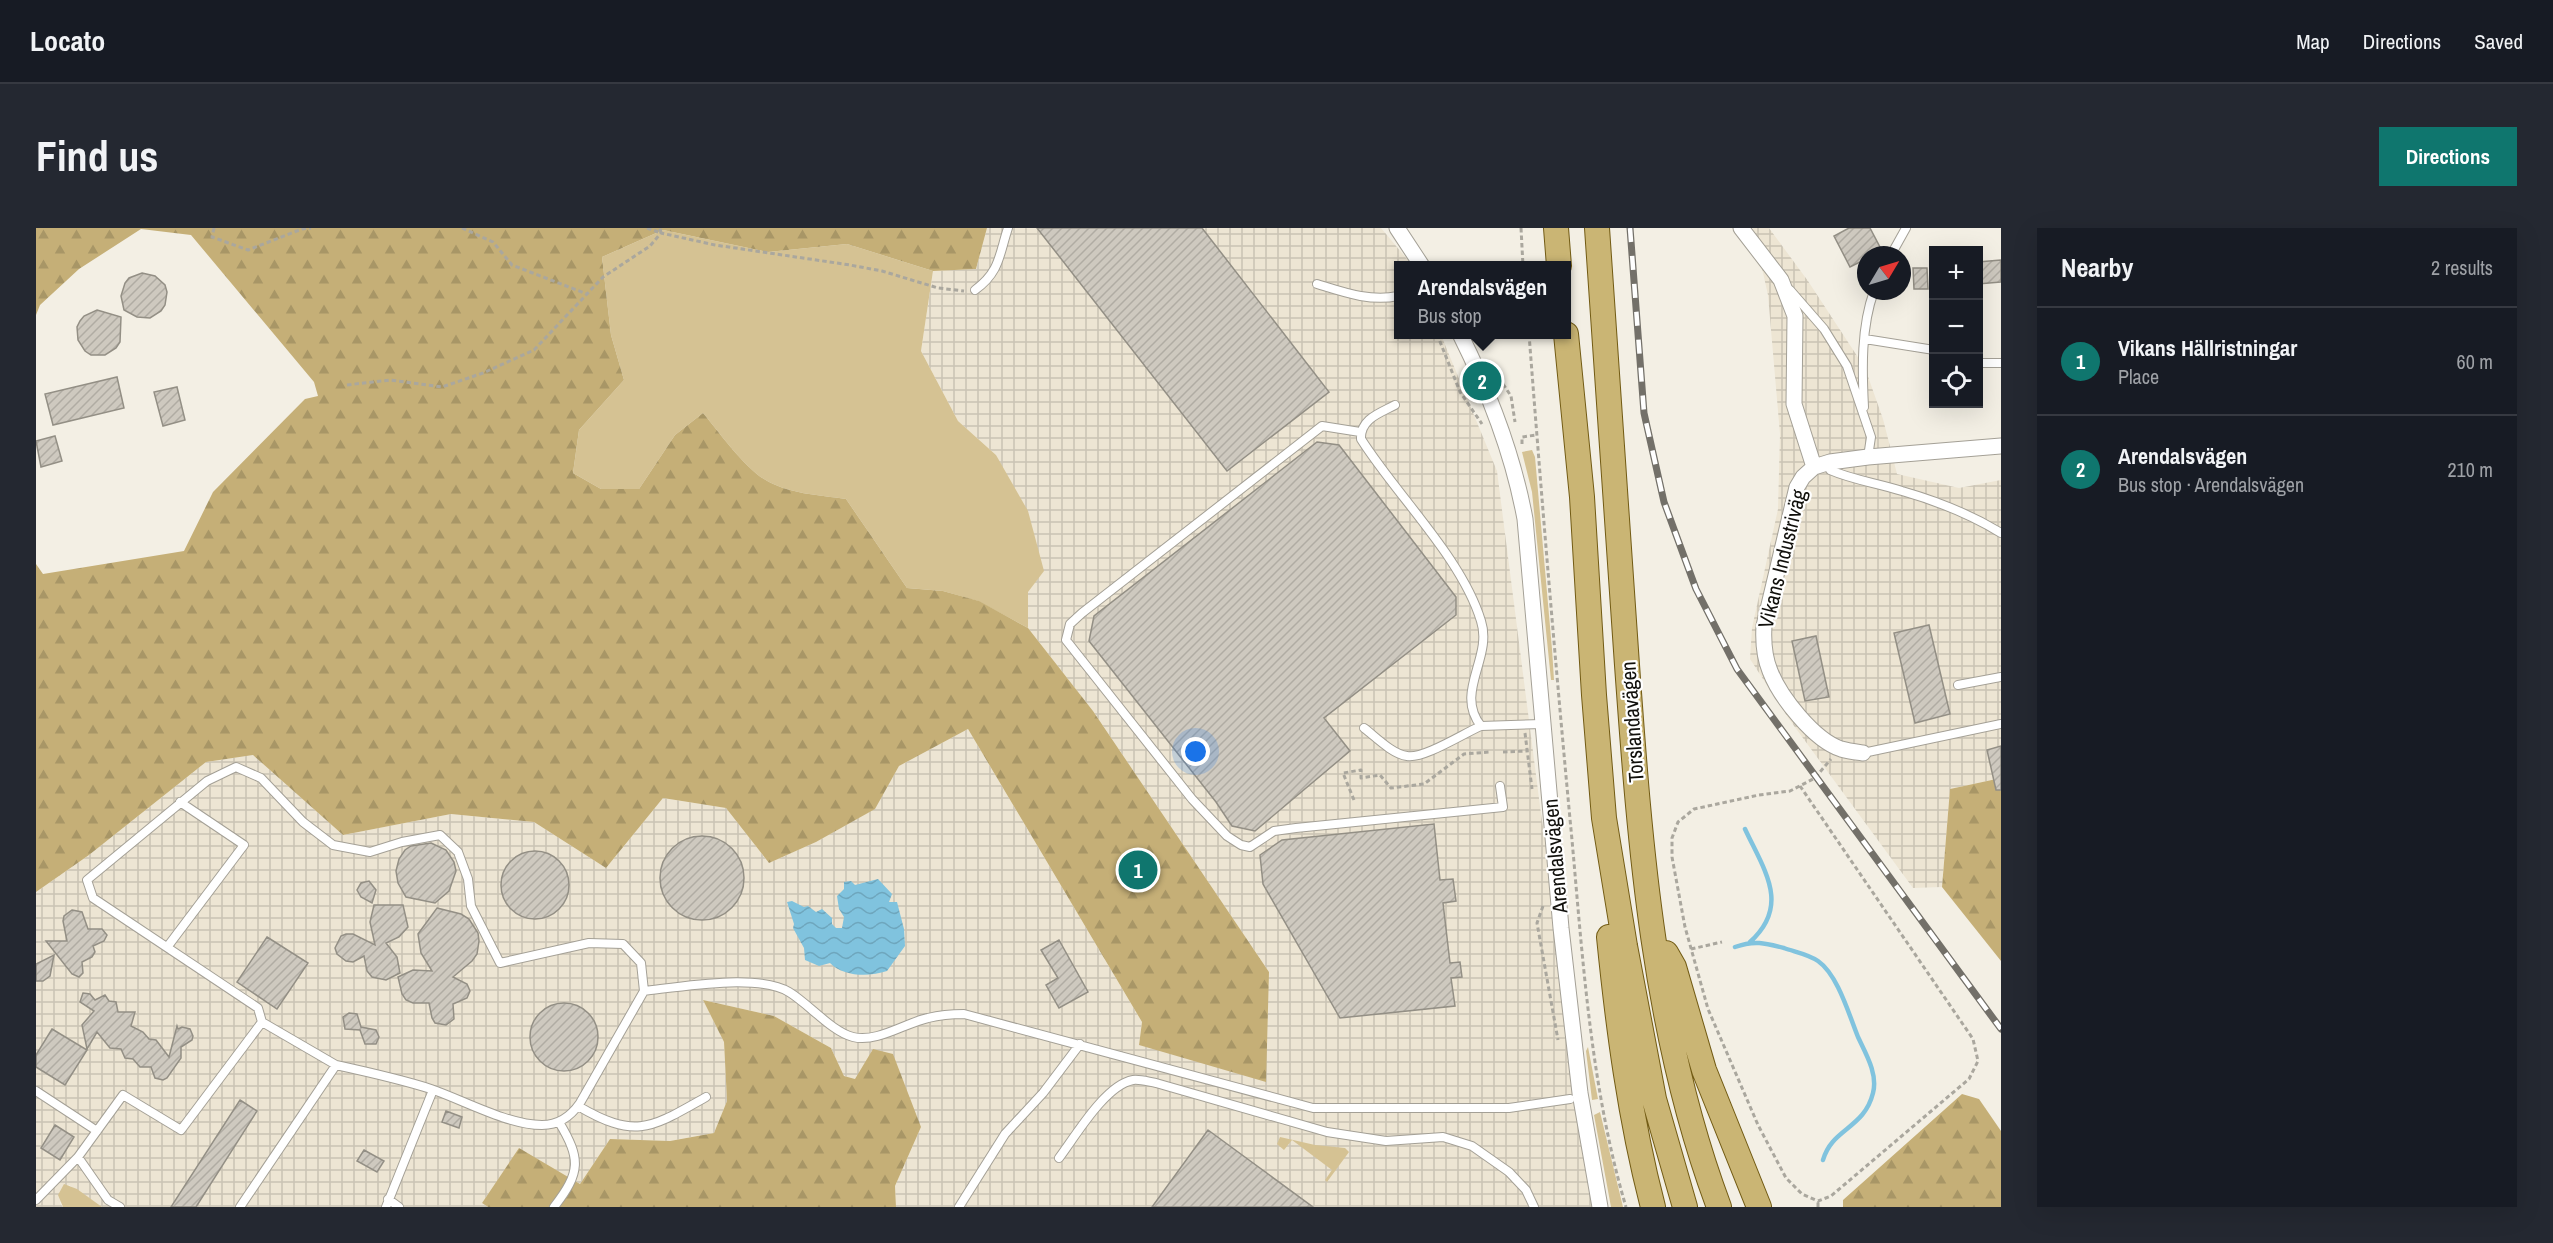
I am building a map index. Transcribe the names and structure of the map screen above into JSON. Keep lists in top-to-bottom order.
{
  "streets": {
    "main road": ["Torslandavägen"],
    "street": ["Vikans Industriväg", "Arendalsvägen"]
  },
  "north": "top right",
  "page": {
    "header": "Locato",
    "nav": ["Map", "Directions", "Saved"],
    "buttons": "Directions",
    "title": "Find us",
    "heading": ["Nearby", "2 results"],
    "map_buttons": ["+", "−"],
    "popup": ["Arendalsvägen", "Bus stop"],
    "list": [
      {
        "mark": "1",
        "name": "Vikans Hällristningar",
        "note": "Place",
        "value": "60 m"
      },
      {
        "mark": "2",
        "name": "Arendalsvägen",
        "note": "Bus stop · Arendalsvägen",
        "value": "210 m"
      }
    ],
    "pins": ["2", "1"]
  }
}
